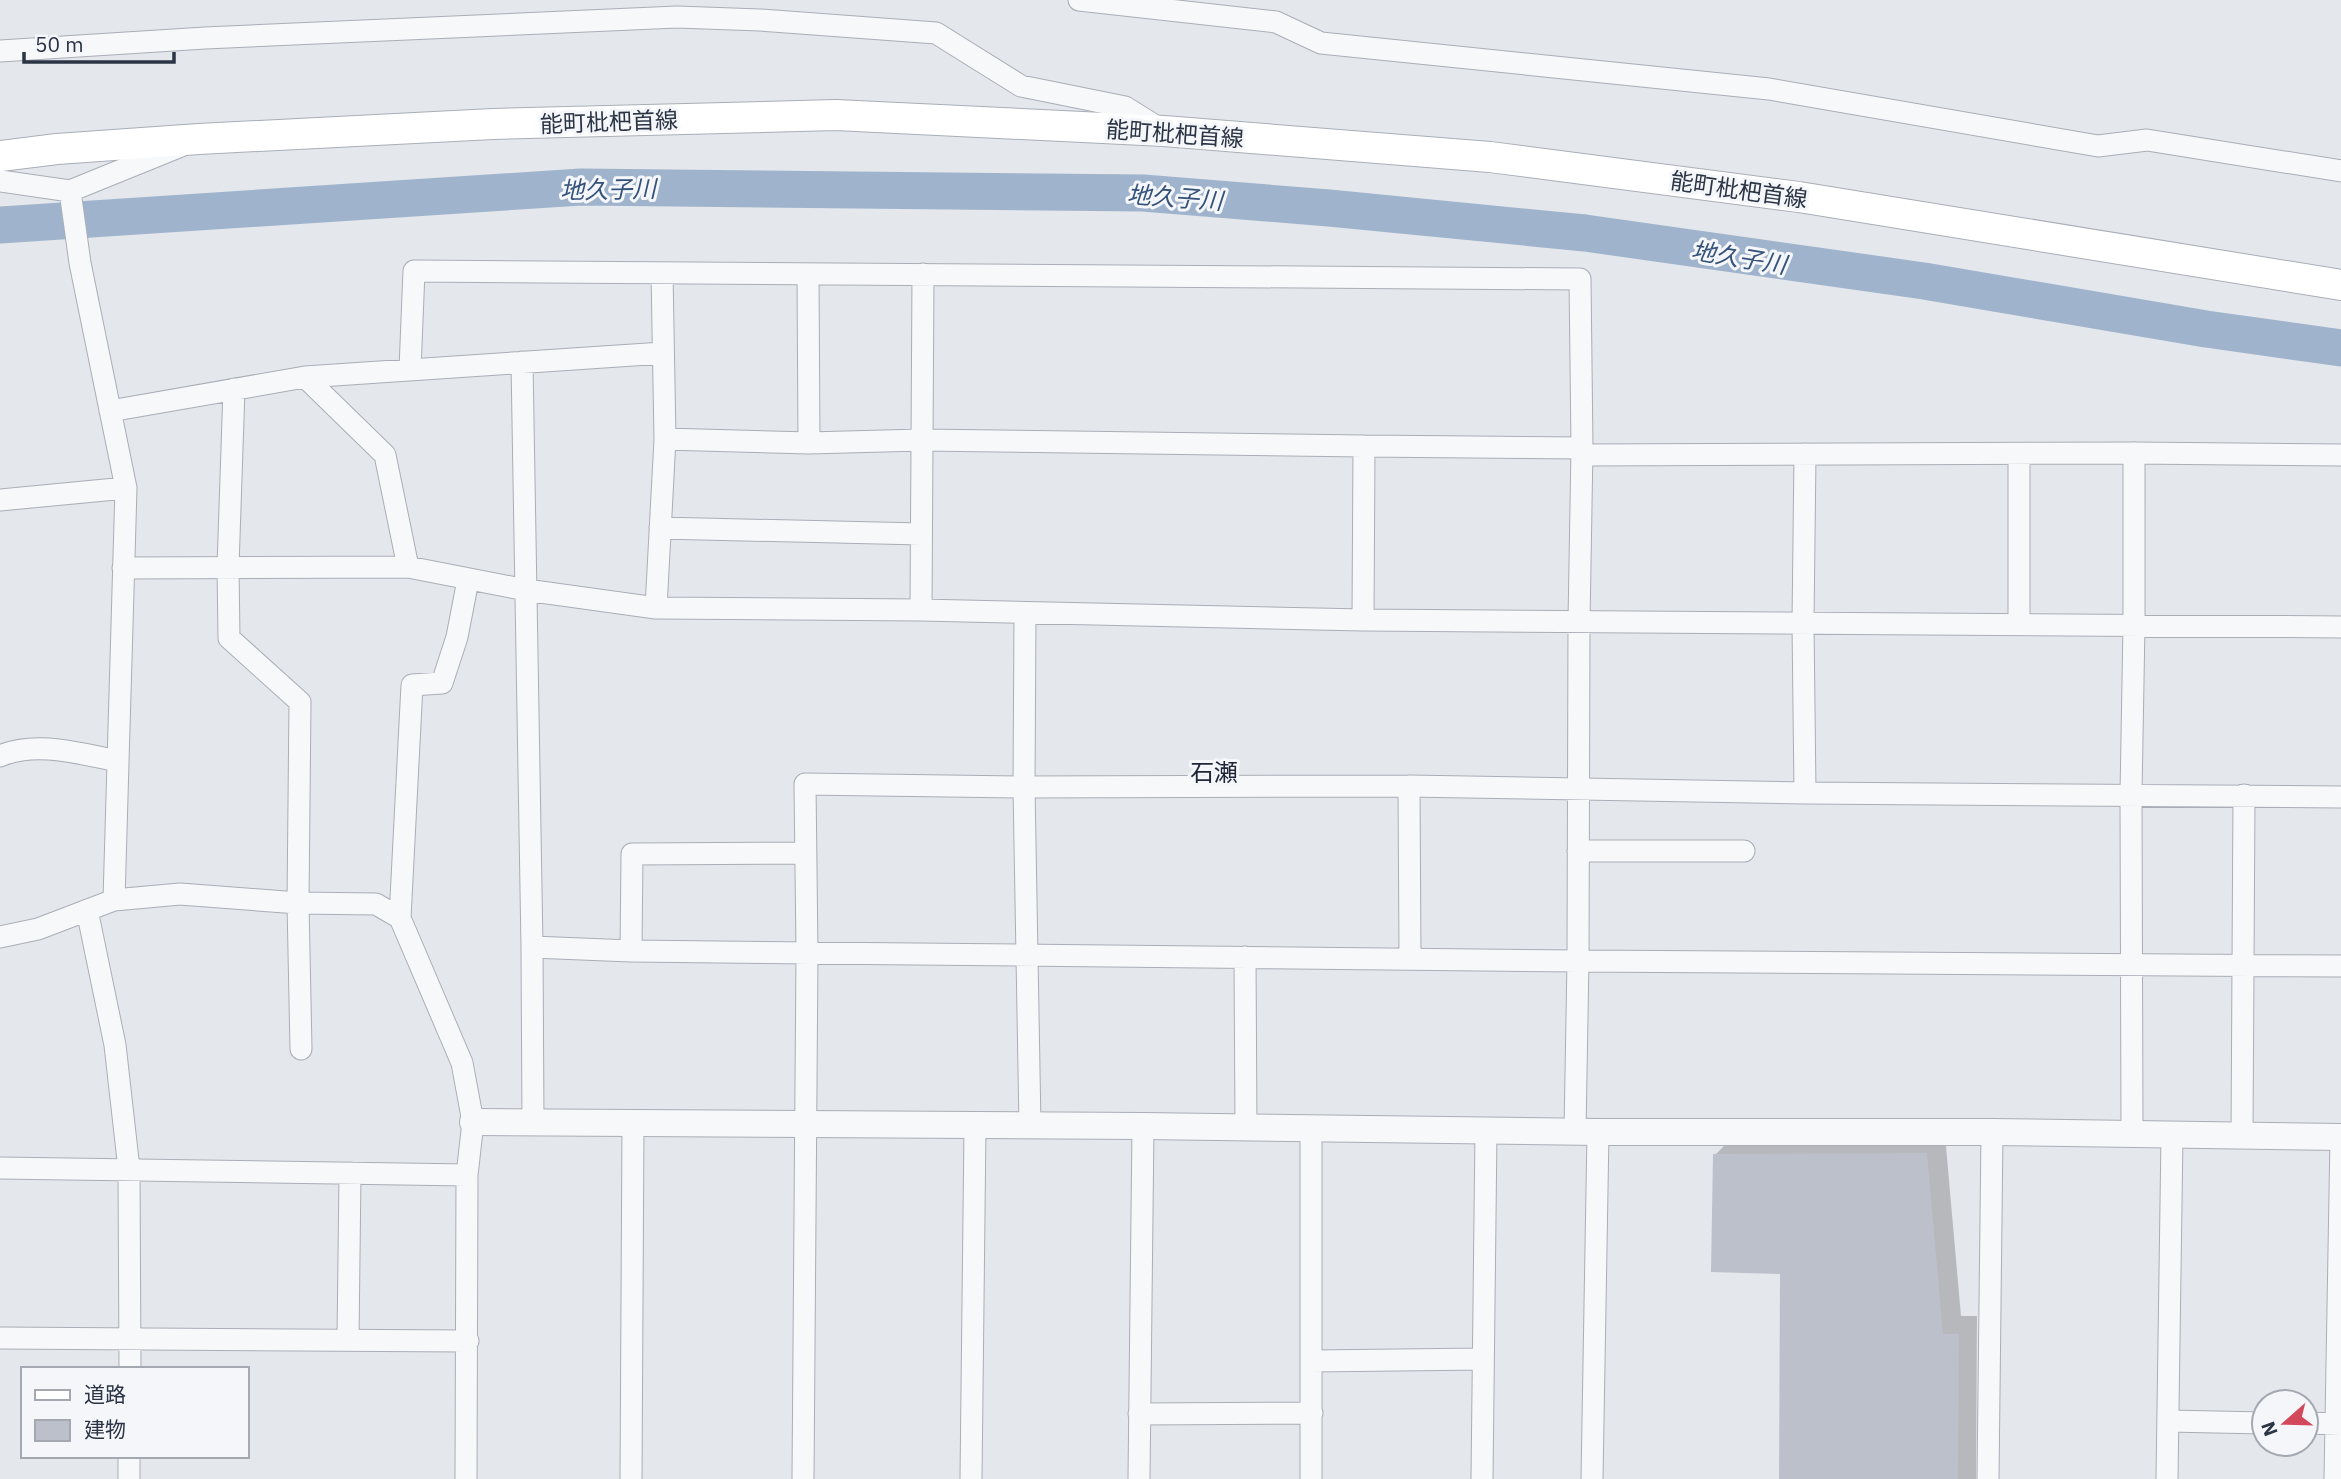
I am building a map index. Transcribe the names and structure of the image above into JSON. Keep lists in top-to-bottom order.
{
  "streets": {
    "main road": ["能町枇杷首線"]
  },
  "districts": ["石瀬"],
  "water": ["地久子川"],
  "legend": ["道路", "建物"],
  "scale_bar": "50 m",
  "north": "left"
}
